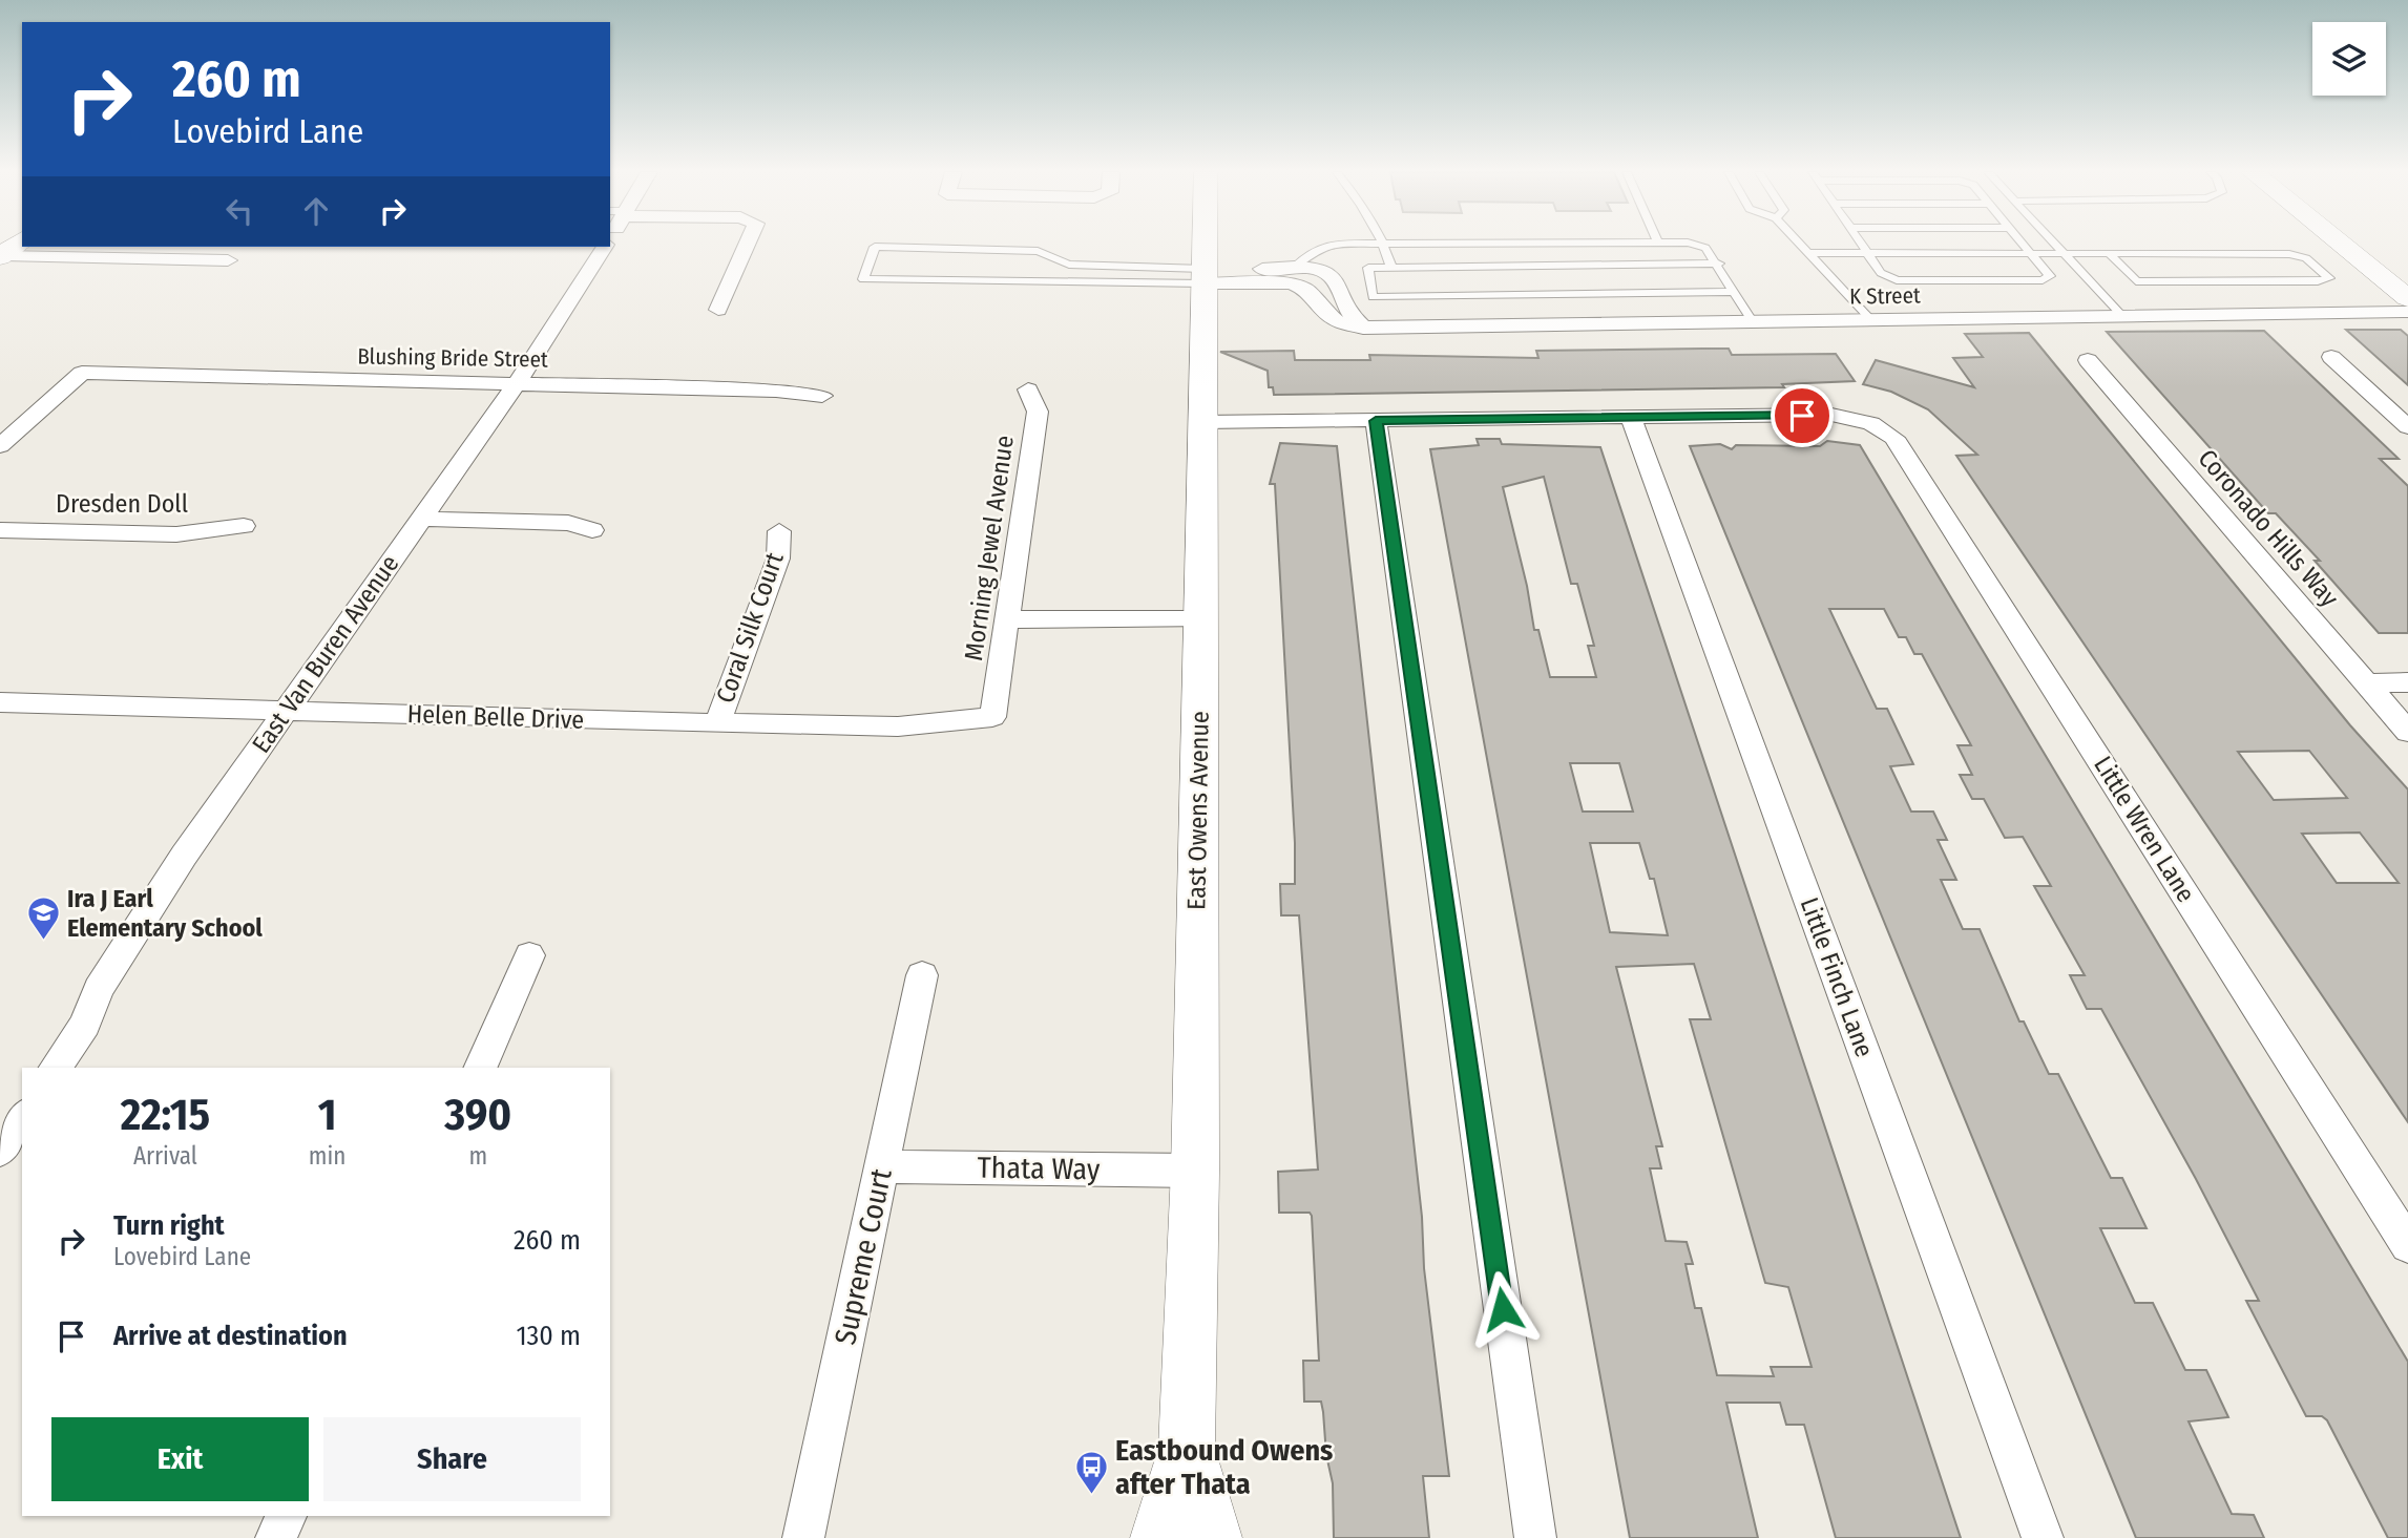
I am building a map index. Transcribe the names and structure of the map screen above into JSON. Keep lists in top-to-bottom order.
{
  "streets": {
    "main road": ["East Owens Avenue"],
    "street": [
      "K Street",
      "Blushing Bride Street",
      "Dresden Doll",
      "Coronado Hills Way",
      "Morning Jewel Avenue",
      "Coral Silk Court",
      "East Van Buren Avenue",
      "Helen Belle Drive",
      "Little Wren Lane",
      "Little Finch Lane",
      "Thata Way",
      "Supreme Court"
    ]
  },
  "crossings": [
    ["K Street", "East Owens Avenue"],
    ["Blushing Bride Street", "East Van Buren Avenue"],
    ["Morning Jewel Avenue", "Helen Belle Drive"],
    ["Coral Silk Court", "Helen Belle Drive"],
    ["East Van Buren Avenue", "Helen Belle Drive"],
    ["East Owens Avenue", "Thata Way"],
    ["Little Wren Lane", "Little Finch Lane"],
    ["Thata Way", "Supreme Court"]
  ],
  "places": {
    "school or university": ["Ira J Earl Elementary School"],
    "bus stop": ["Eastbound Owens after Thata"]
  },
  "page": {
    "turn": ["260 m", "Lovebird Lane"],
    "eta": [
      "22:15",
      "Arrival",
      "1",
      "min",
      "390",
      "m"
    ],
    "list": [
      {
        "name": "Turn right",
        "note": "Lovebird Lane",
        "value": "260 m"
      },
      {
        "name": "Arrive at destination",
        "value": "130 m"
      }
    ],
    "buttons": ["Exit", "Share"]
  }
}
